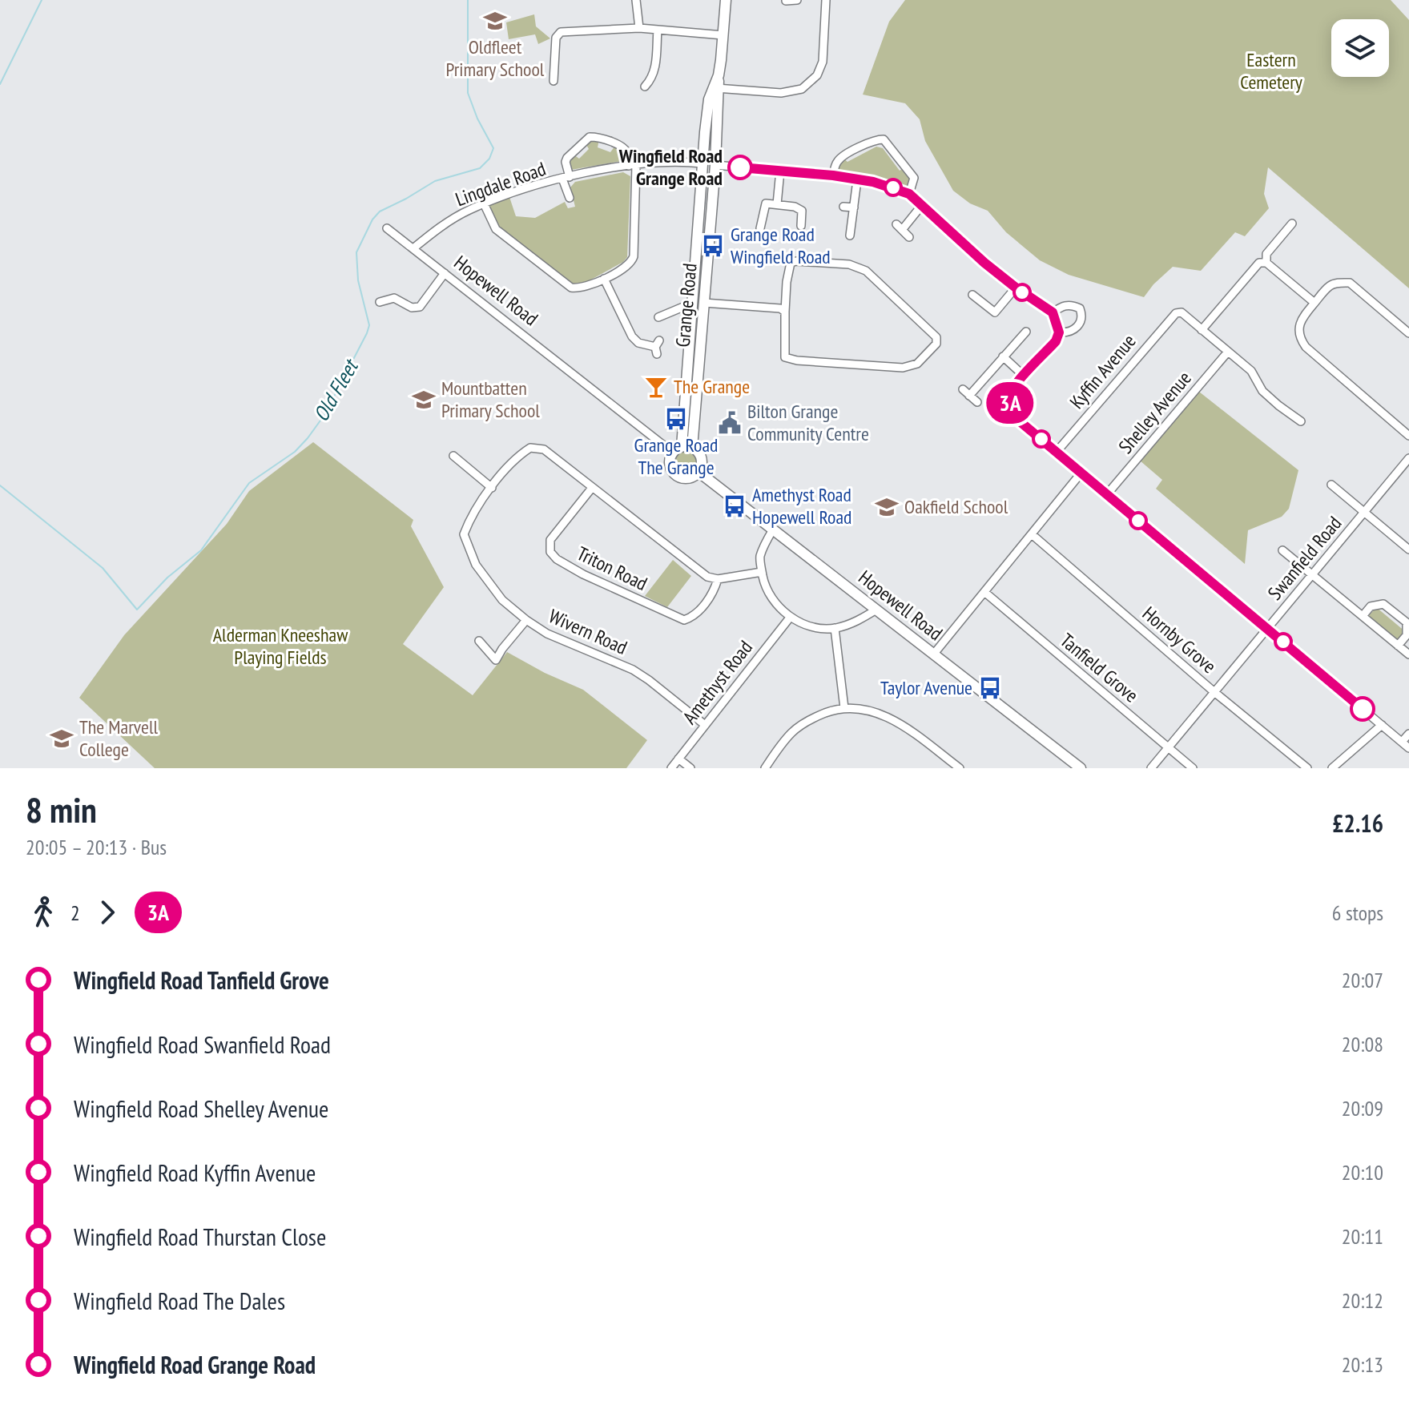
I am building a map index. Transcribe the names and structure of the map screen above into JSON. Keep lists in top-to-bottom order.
{
  "streets": {
    "street": [
      "Lingdale Road",
      "Hopewell Road",
      "Grange Road",
      "Kyffin Avenue",
      "Shelley Avenue",
      "Swanfield Road",
      "Triton Road",
      "Wivern Road",
      "Hornby Grove",
      "Tanfield Grove",
      "Amethyst Road"
    ]
  },
  "crossings": [
    ["Lingdale Road", "Hopewell Road"],
    ["Lingdale Road", "Grange Road"],
    ["Hopewell Road", "Grange Road"],
    ["Swanfield Road", "Hornby Grove"],
    ["Swanfield Road", "Tanfield Grove"],
    ["Triton Road", "Wivern Road"],
    ["Wivern Road", "Amethyst Road"]
  ],
  "water": ["Old Fleet"],
  "parks": ["Eastern Cemetery", "Alderman Kneeshaw Playing Fields"],
  "places": {
    "school or university": [
      "Oldfleet Primary School",
      "Mountbatten Primary School",
      "Oakfield School",
      "The Marvell College"
    ],
    "other": ["Wingfield Road Grange Road"],
    "bus stop": [
      "Grange Road Wingfield Road",
      "Grange Road The Grange",
      "Amethyst Road Hopewell Road",
      "Taylor Avenue"
    ],
    "bar": ["The Grange"],
    "public building": ["Bilton Grange Community Centre"]
  },
  "lines": ["bus line 3A"],
  "page": {
    "on_map": "3A",
    "heading": ["8 min", "20:05 – 20:13 · Bus", "£2.16"],
    "legs": ["2", "3A", "6 stops"],
    "list": [
      {
        "name": "Wingfield Road Tanfield Grove",
        "value": "20:07"
      },
      {
        "name": "Wingfield Road Swanfield Road",
        "value": "20:08"
      },
      {
        "name": "Wingfield Road Shelley Avenue",
        "value": "20:09"
      },
      {
        "name": "Wingfield Road Kyffin Avenue",
        "value": "20:10"
      },
      {
        "name": "Wingfield Road Thurstan Close",
        "value": "20:11"
      },
      {
        "name": "Wingfield Road The Dales",
        "value": "20:12"
      },
      {
        "name": "Wingfield Road Grange Road",
        "value": "20:13"
      }
    ]
  }
}
